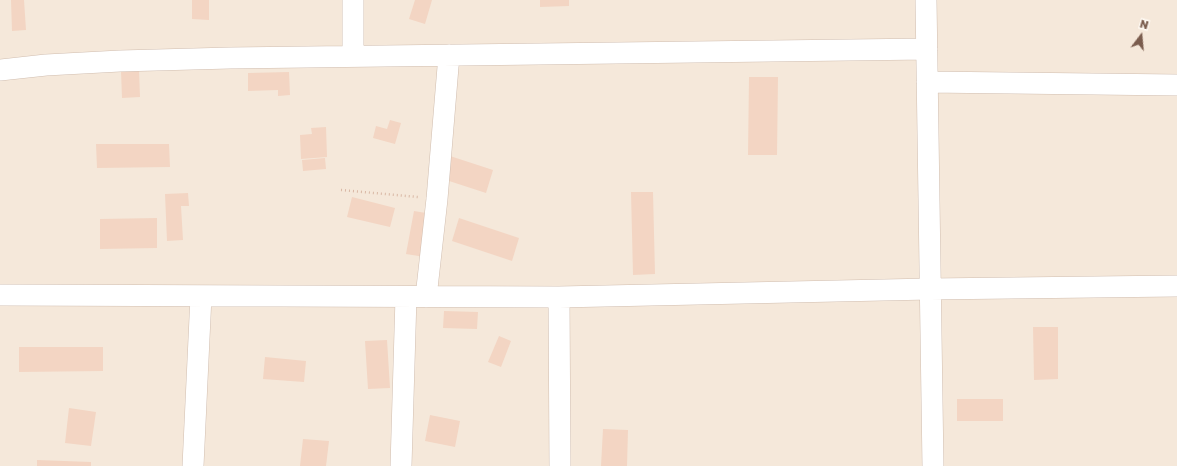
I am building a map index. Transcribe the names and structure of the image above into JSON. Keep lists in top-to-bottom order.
{
  "north": "top"
}
